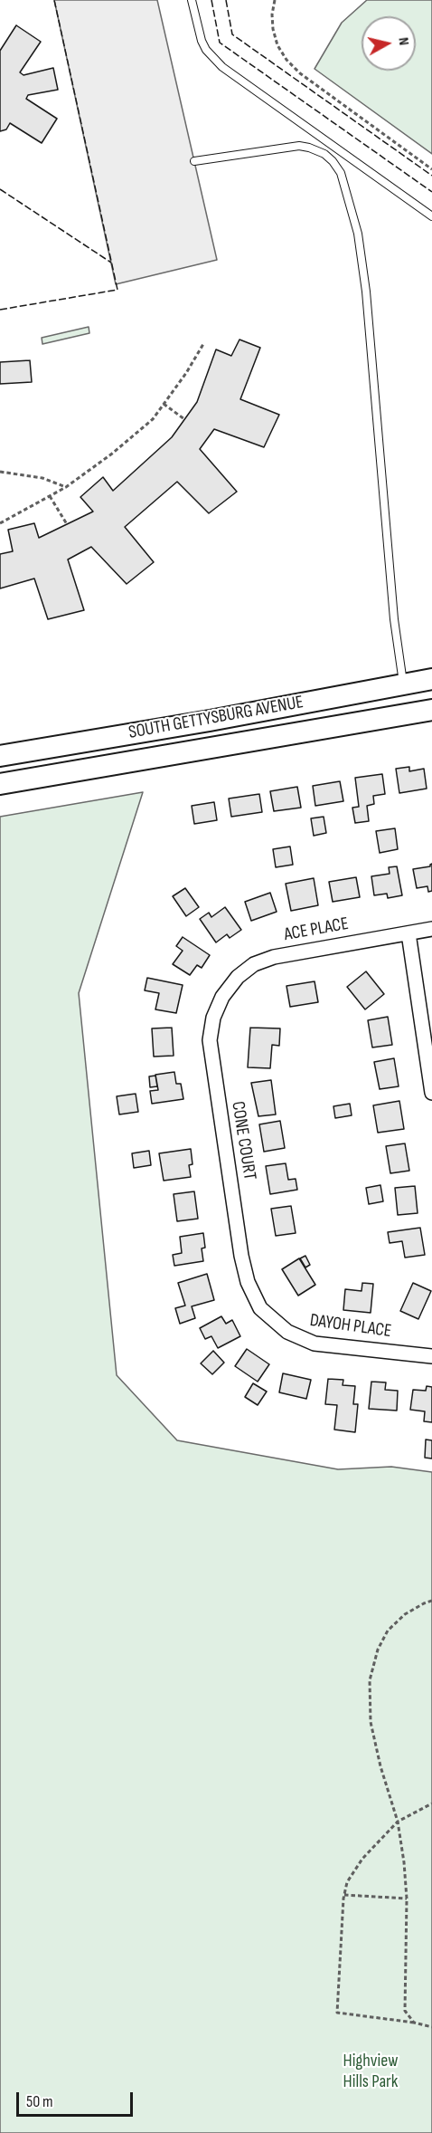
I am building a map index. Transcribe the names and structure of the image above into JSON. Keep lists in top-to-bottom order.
{
  "streets": {
    "main road": ["SOUTH GETTYSBURG AVENUE"],
    "street": ["ACE PLACE", "CONE COURT", "DAYOH PLACE"]
  },
  "crossings": [
    ["ACE PLACE", "CONE COURT"],
    ["CONE COURT", "DAYOH PLACE"]
  ],
  "parks": ["Highview Hills Park"],
  "scale_bar": "50 m",
  "north": "right"
}
